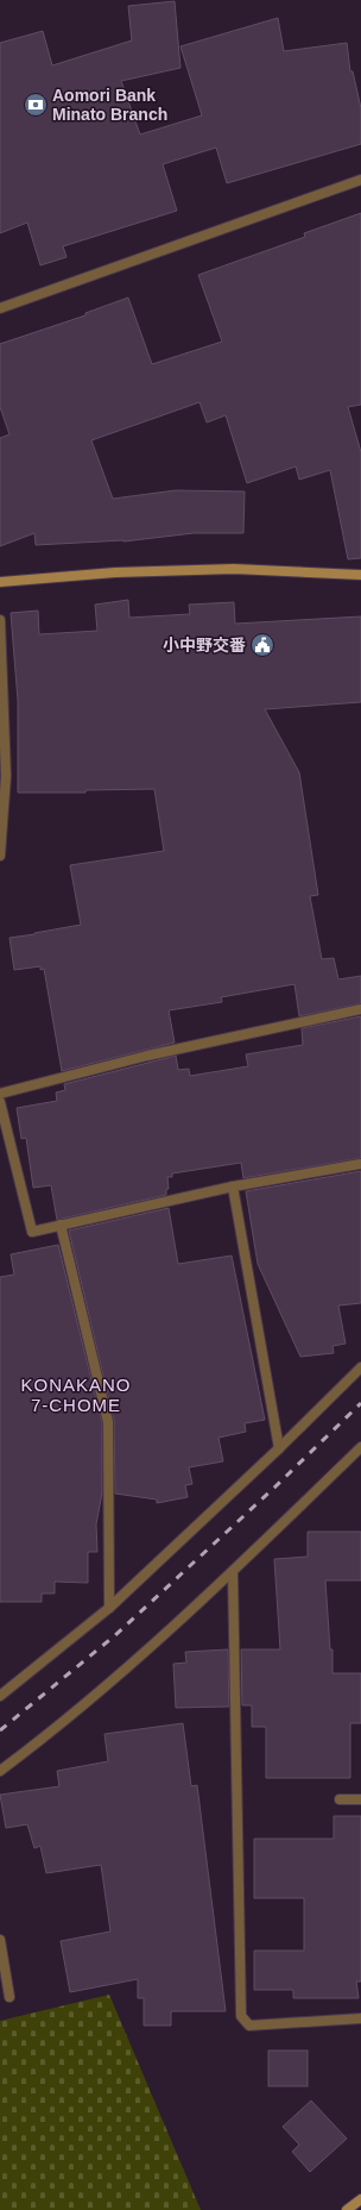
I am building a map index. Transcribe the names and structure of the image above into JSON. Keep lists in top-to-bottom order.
{
  "districts": ["KONAKANO 7-CHOME"],
  "places": {
    "bank": ["Aomori Bank Minato Branch"],
    "public building": ["小中野交番"]
  }
}
